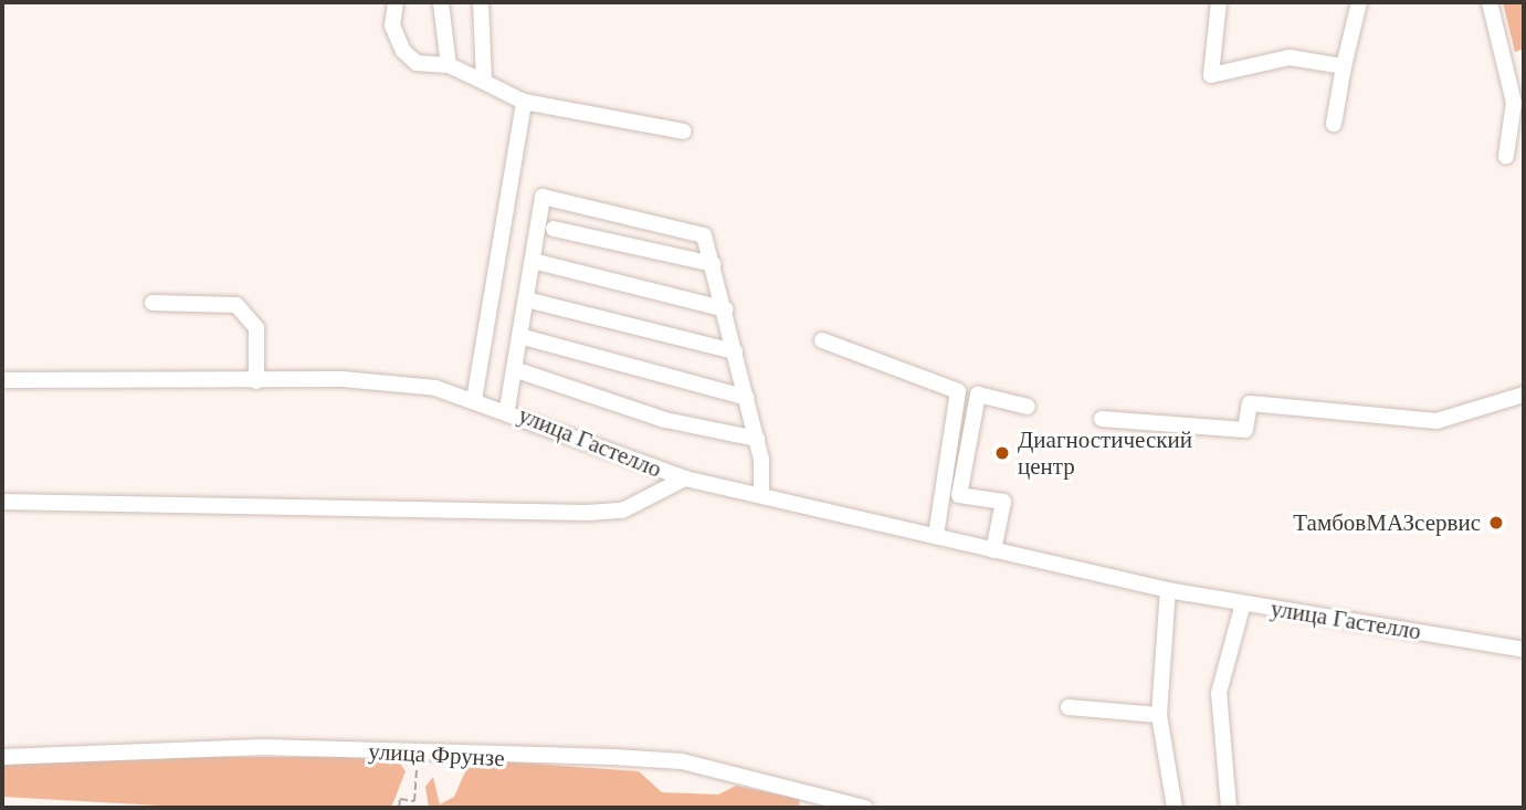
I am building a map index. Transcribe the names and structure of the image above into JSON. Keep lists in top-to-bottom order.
{
  "streets": {
    "street": ["улица Гастелло", "улица Фрунзе"]
  },
  "places": ["Диагностический центр", "ТамбовМАЗсервис"]
}
